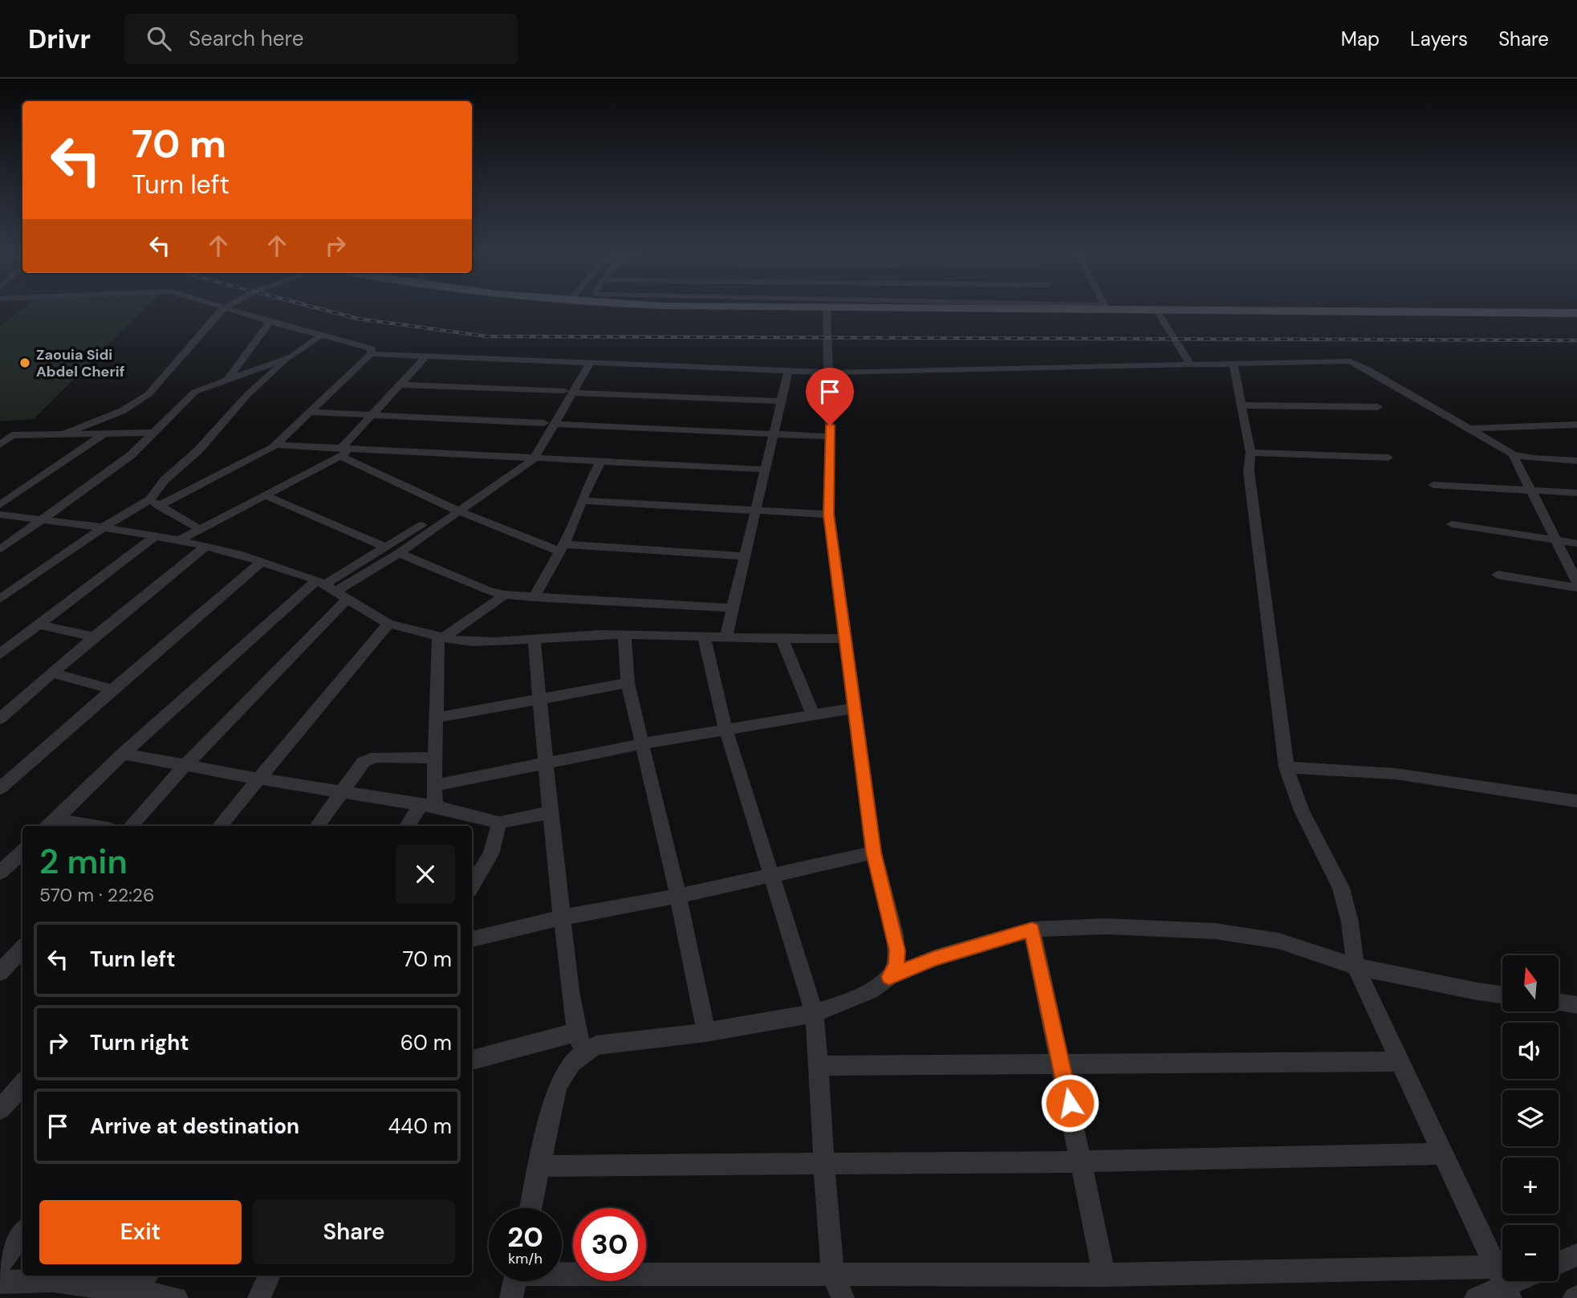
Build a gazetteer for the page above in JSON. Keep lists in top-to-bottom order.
{
  "places": ["Zaouia Sidi Abdel Cherif"],
  "north": "top",
  "page": {
    "header": "Drivr",
    "search": "Search here",
    "nav": ["Map", "Layers", "Share"],
    "turn": ["70 m", "Turn left"],
    "heading": ["2 min", "570 m · 22:26"],
    "list": [
      {
        "name": "Turn left",
        "value": "70 m"
      },
      {
        "name": "Turn right",
        "value": "60 m"
      },
      {
        "name": "Arrive at destination",
        "value": "440 m"
      }
    ],
    "map_buttons": ["+", "−"],
    "buttons": ["Exit", "Share"],
    "speed": "20 km/h",
    "limit": "30"
  }
}
